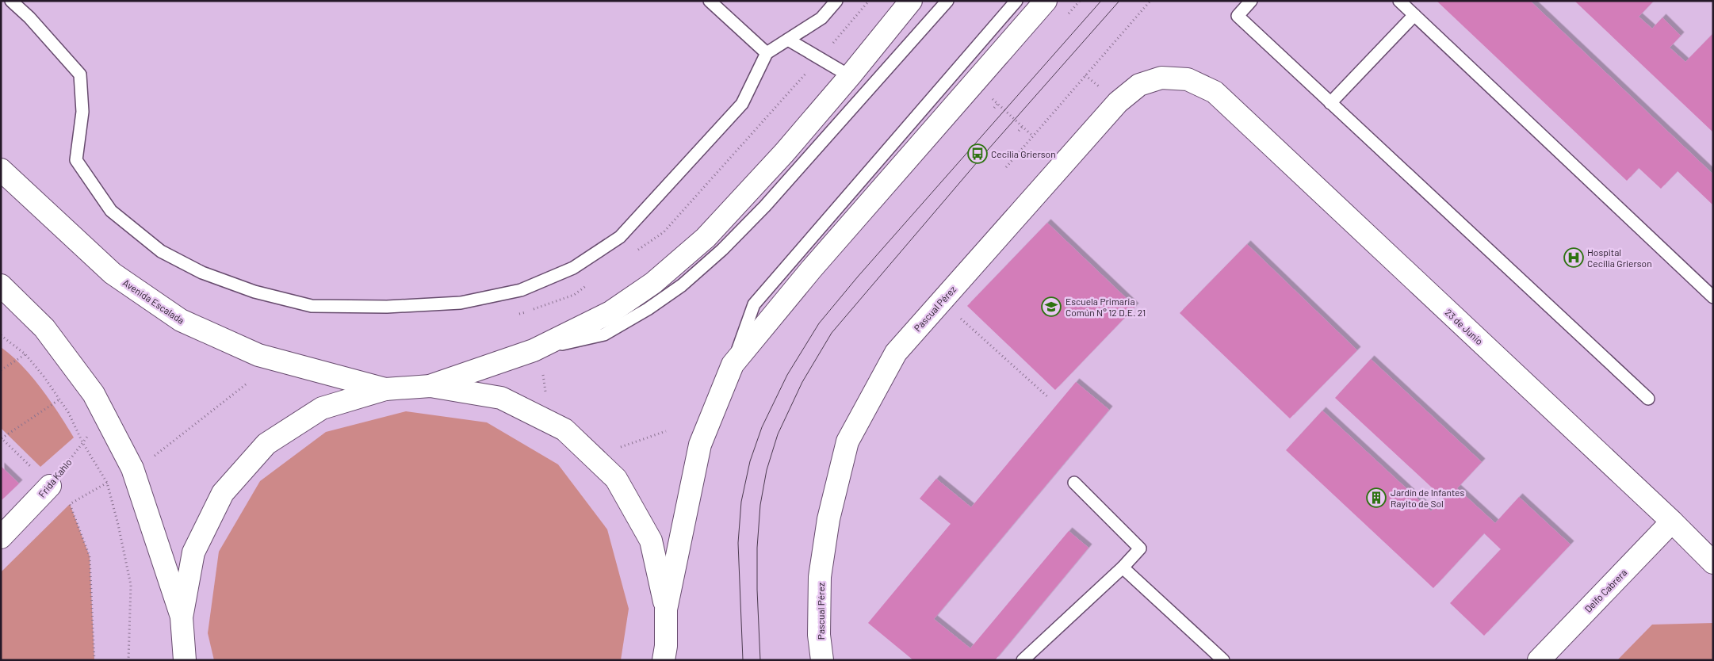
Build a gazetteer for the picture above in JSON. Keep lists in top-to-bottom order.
{
  "streets": {
    "main road": [
      "Avenida Escalada",
      "Pascual Pérez",
      "23 de Junio",
      "Frida Kahlo",
      "Delfo Cabrera"
    ]
  },
  "crossings": [
    ["Pascual Pérez", "23 de Junio"],
    ["23 de Junio", "Delfo Cabrera"]
  ],
  "places": {
    "bus stop": ["Cecilia Grierson"],
    "hospital": ["Hospital Cecilia Grierson"],
    "school or university": ["Escuela Primaria Común N° 12 D.E. 21"],
    "building": ["Jardín de Infantes Rayito de Sol"]
  }
}
